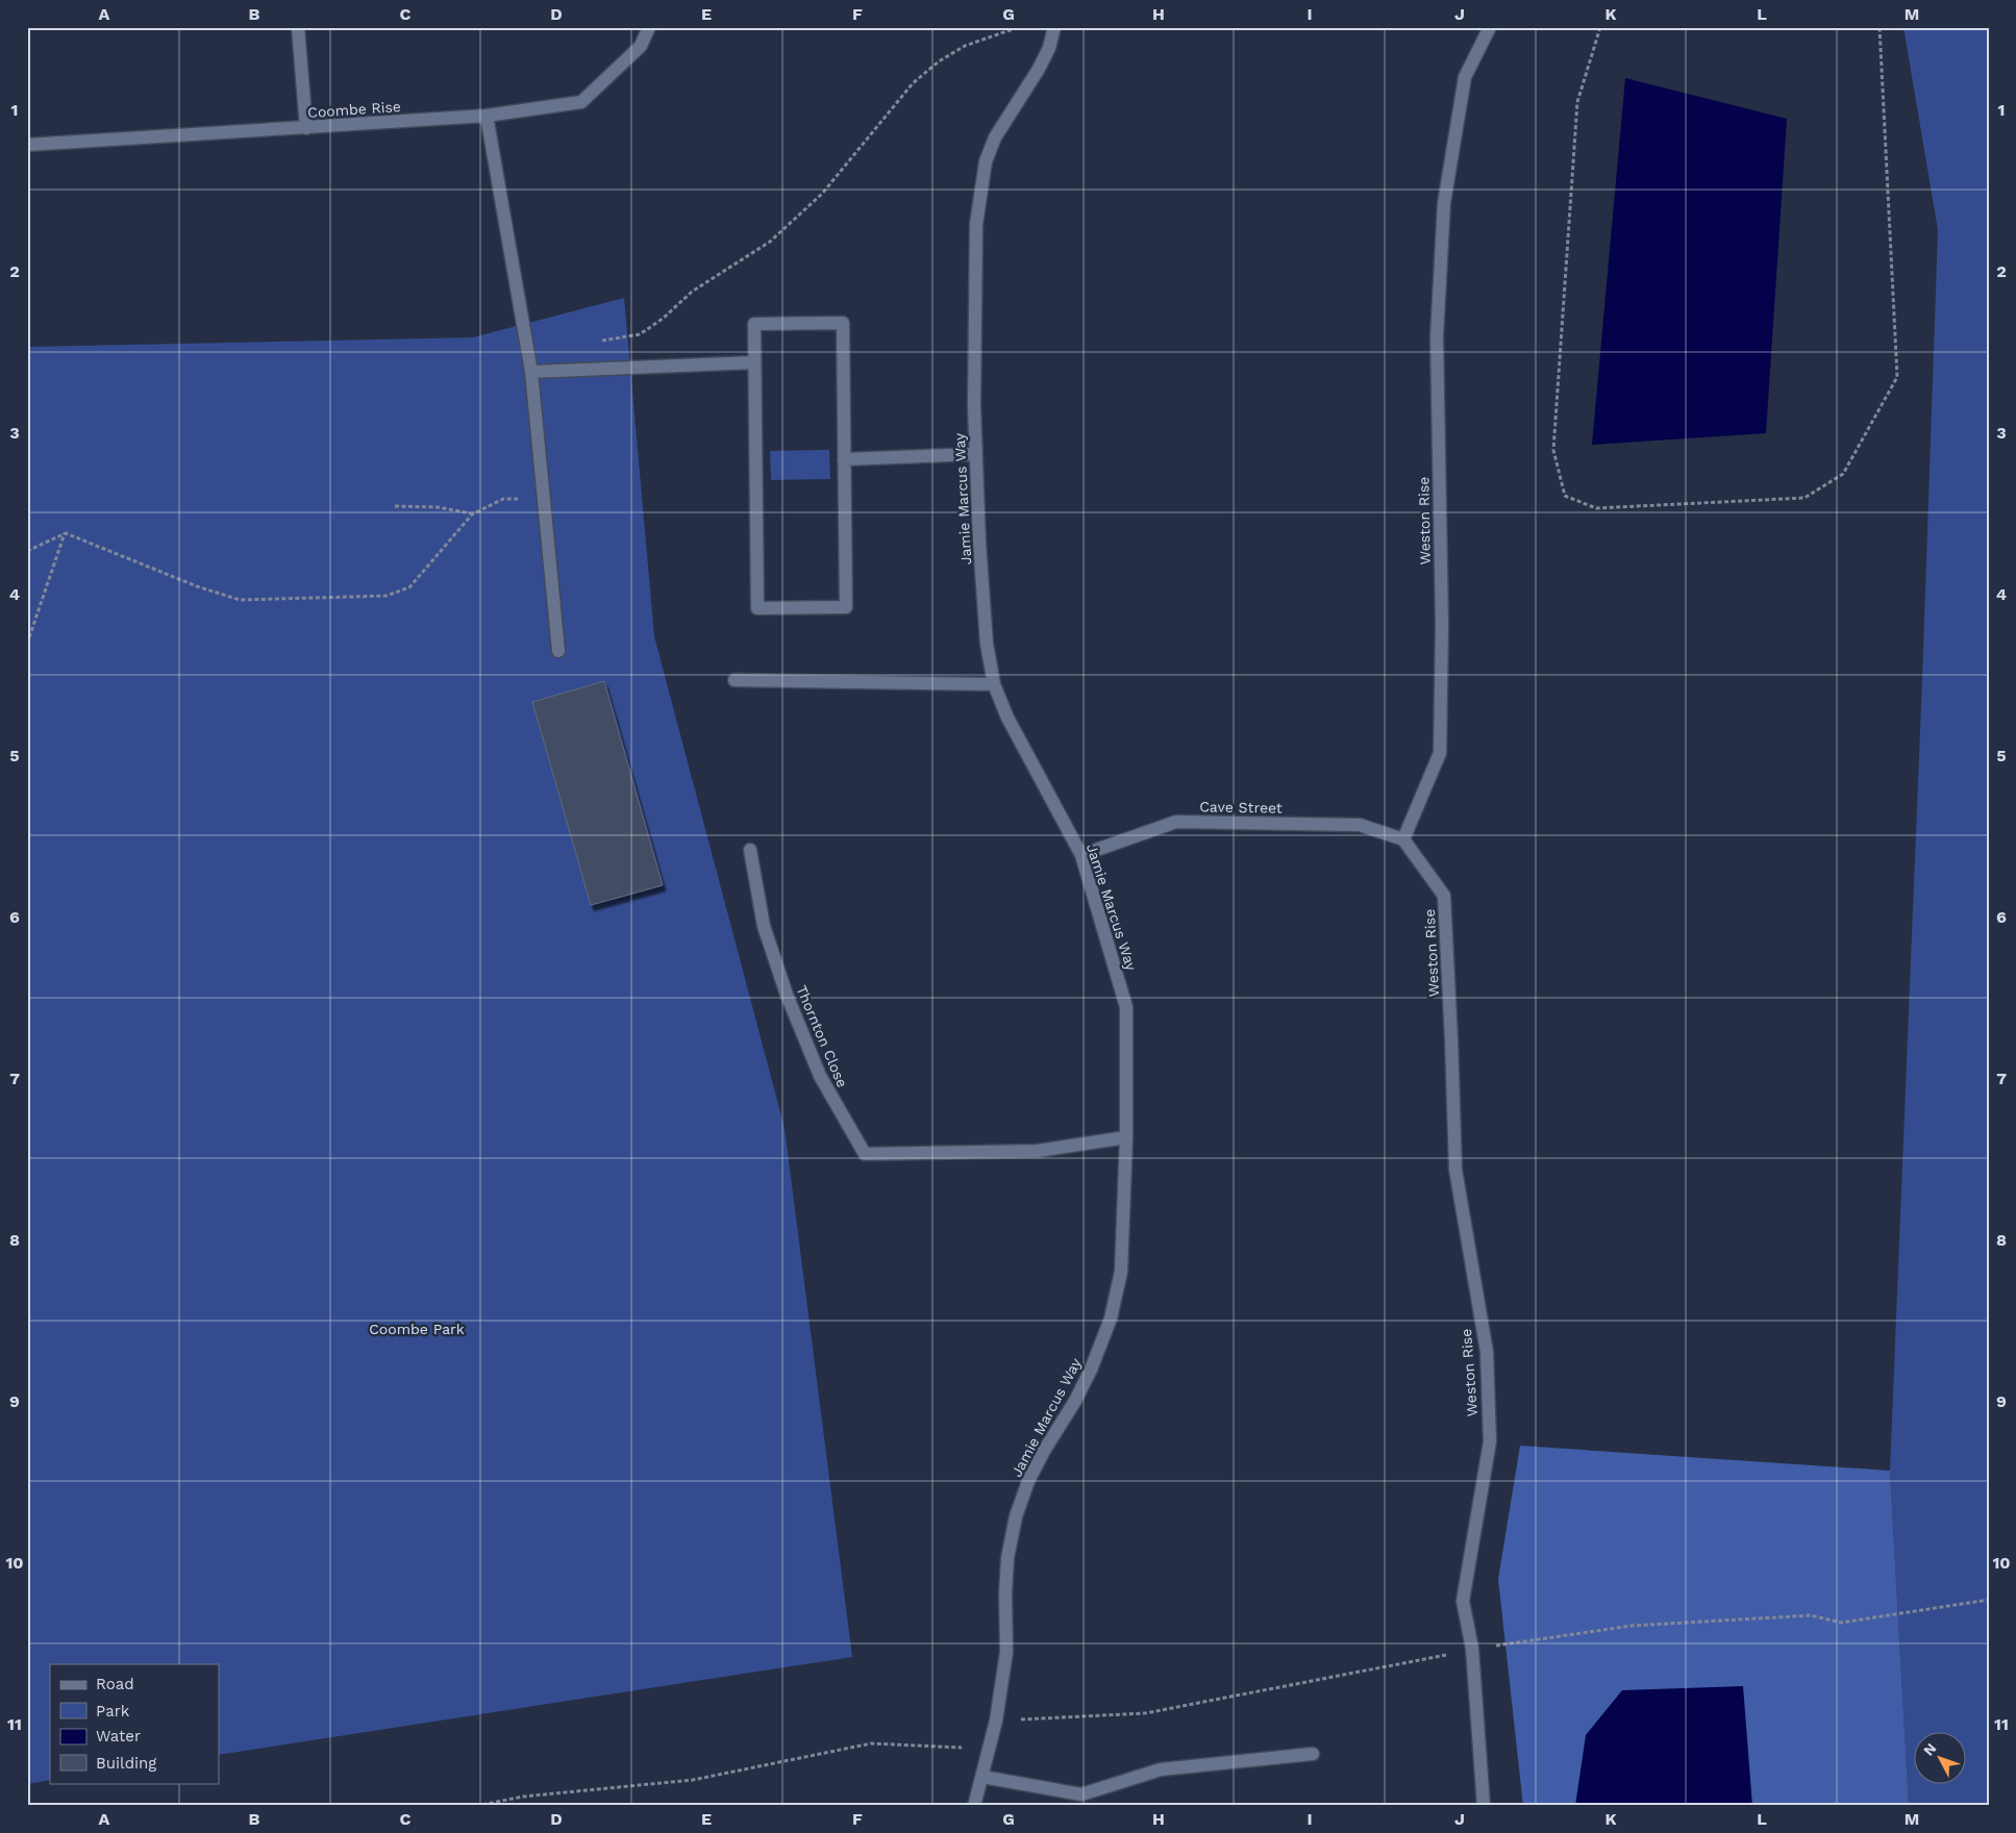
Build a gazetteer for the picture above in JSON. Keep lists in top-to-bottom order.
{
  "streets": {
    "street": [
      "Coombe Rise",
      "Jamie Marcus Way",
      "Weston Rise",
      "Cave Street",
      "Thornton Close"
    ]
  },
  "crossings": [
    ["Jamie Marcus Way", "Cave Street"],
    ["Jamie Marcus Way", "Thornton Close"],
    ["Weston Rise", "Cave Street"]
  ],
  "parks": ["Coombe Park"],
  "legend": [
    "Road",
    "Park",
    "Water",
    "Building"
  ],
  "north": "top left",
  "grid": {
    "columns": [
      "A",
      "B",
      "C",
      "D",
      "E",
      "F",
      "G",
      "H",
      "I",
      "J",
      "K",
      "L",
      "M"
    ],
    "rows": [
      "1",
      "2",
      "3",
      "4",
      "5",
      "6",
      "7",
      "8",
      "9",
      "10",
      "11"
    ]
  }
}
